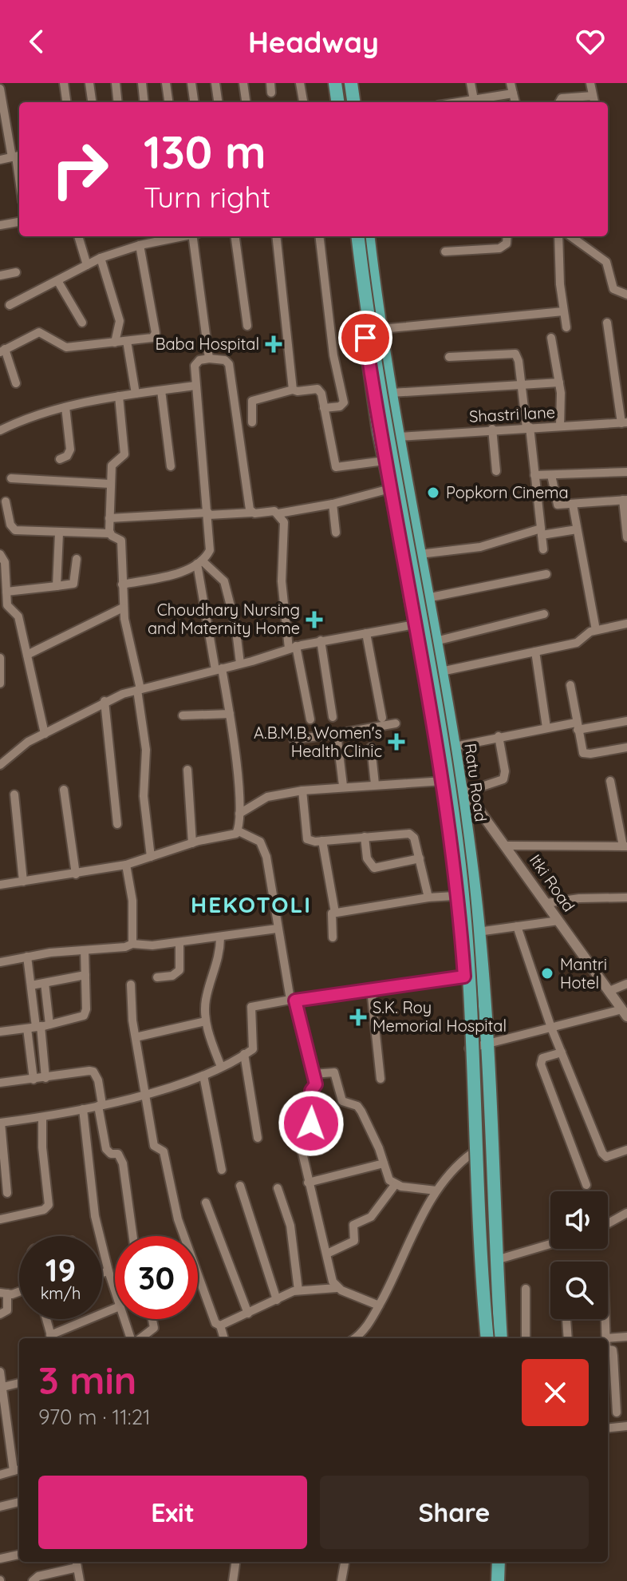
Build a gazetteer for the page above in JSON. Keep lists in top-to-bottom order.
{
  "streets": {
    "main road": ["Ratu Road"],
    "street": ["Shastri lane", "Itki Road"]
  },
  "crossings": [
    ["Shastri lane", "Ratu Road"],
    ["Ratu Road", "Itki Road"]
  ],
  "districts": ["HEKOTOLI"],
  "places": {
    "health": [
      "Baba Hospital",
      "Choudhary Nursing and Maternity Home",
      "A.B.M.B. Women's Health Clinic",
      "S.K. Roy Memorial Hospital"
    ],
    "other": ["Popkorn Cinema", "Mantri Hotel"]
  },
  "page": {
    "header": "Headway",
    "turn": ["130 m", "Turn right"],
    "speed": "19 km/h",
    "limit": "30",
    "heading": ["3 min", "970 m · 11:21"],
    "buttons": ["Exit", "Share"]
  }
}
